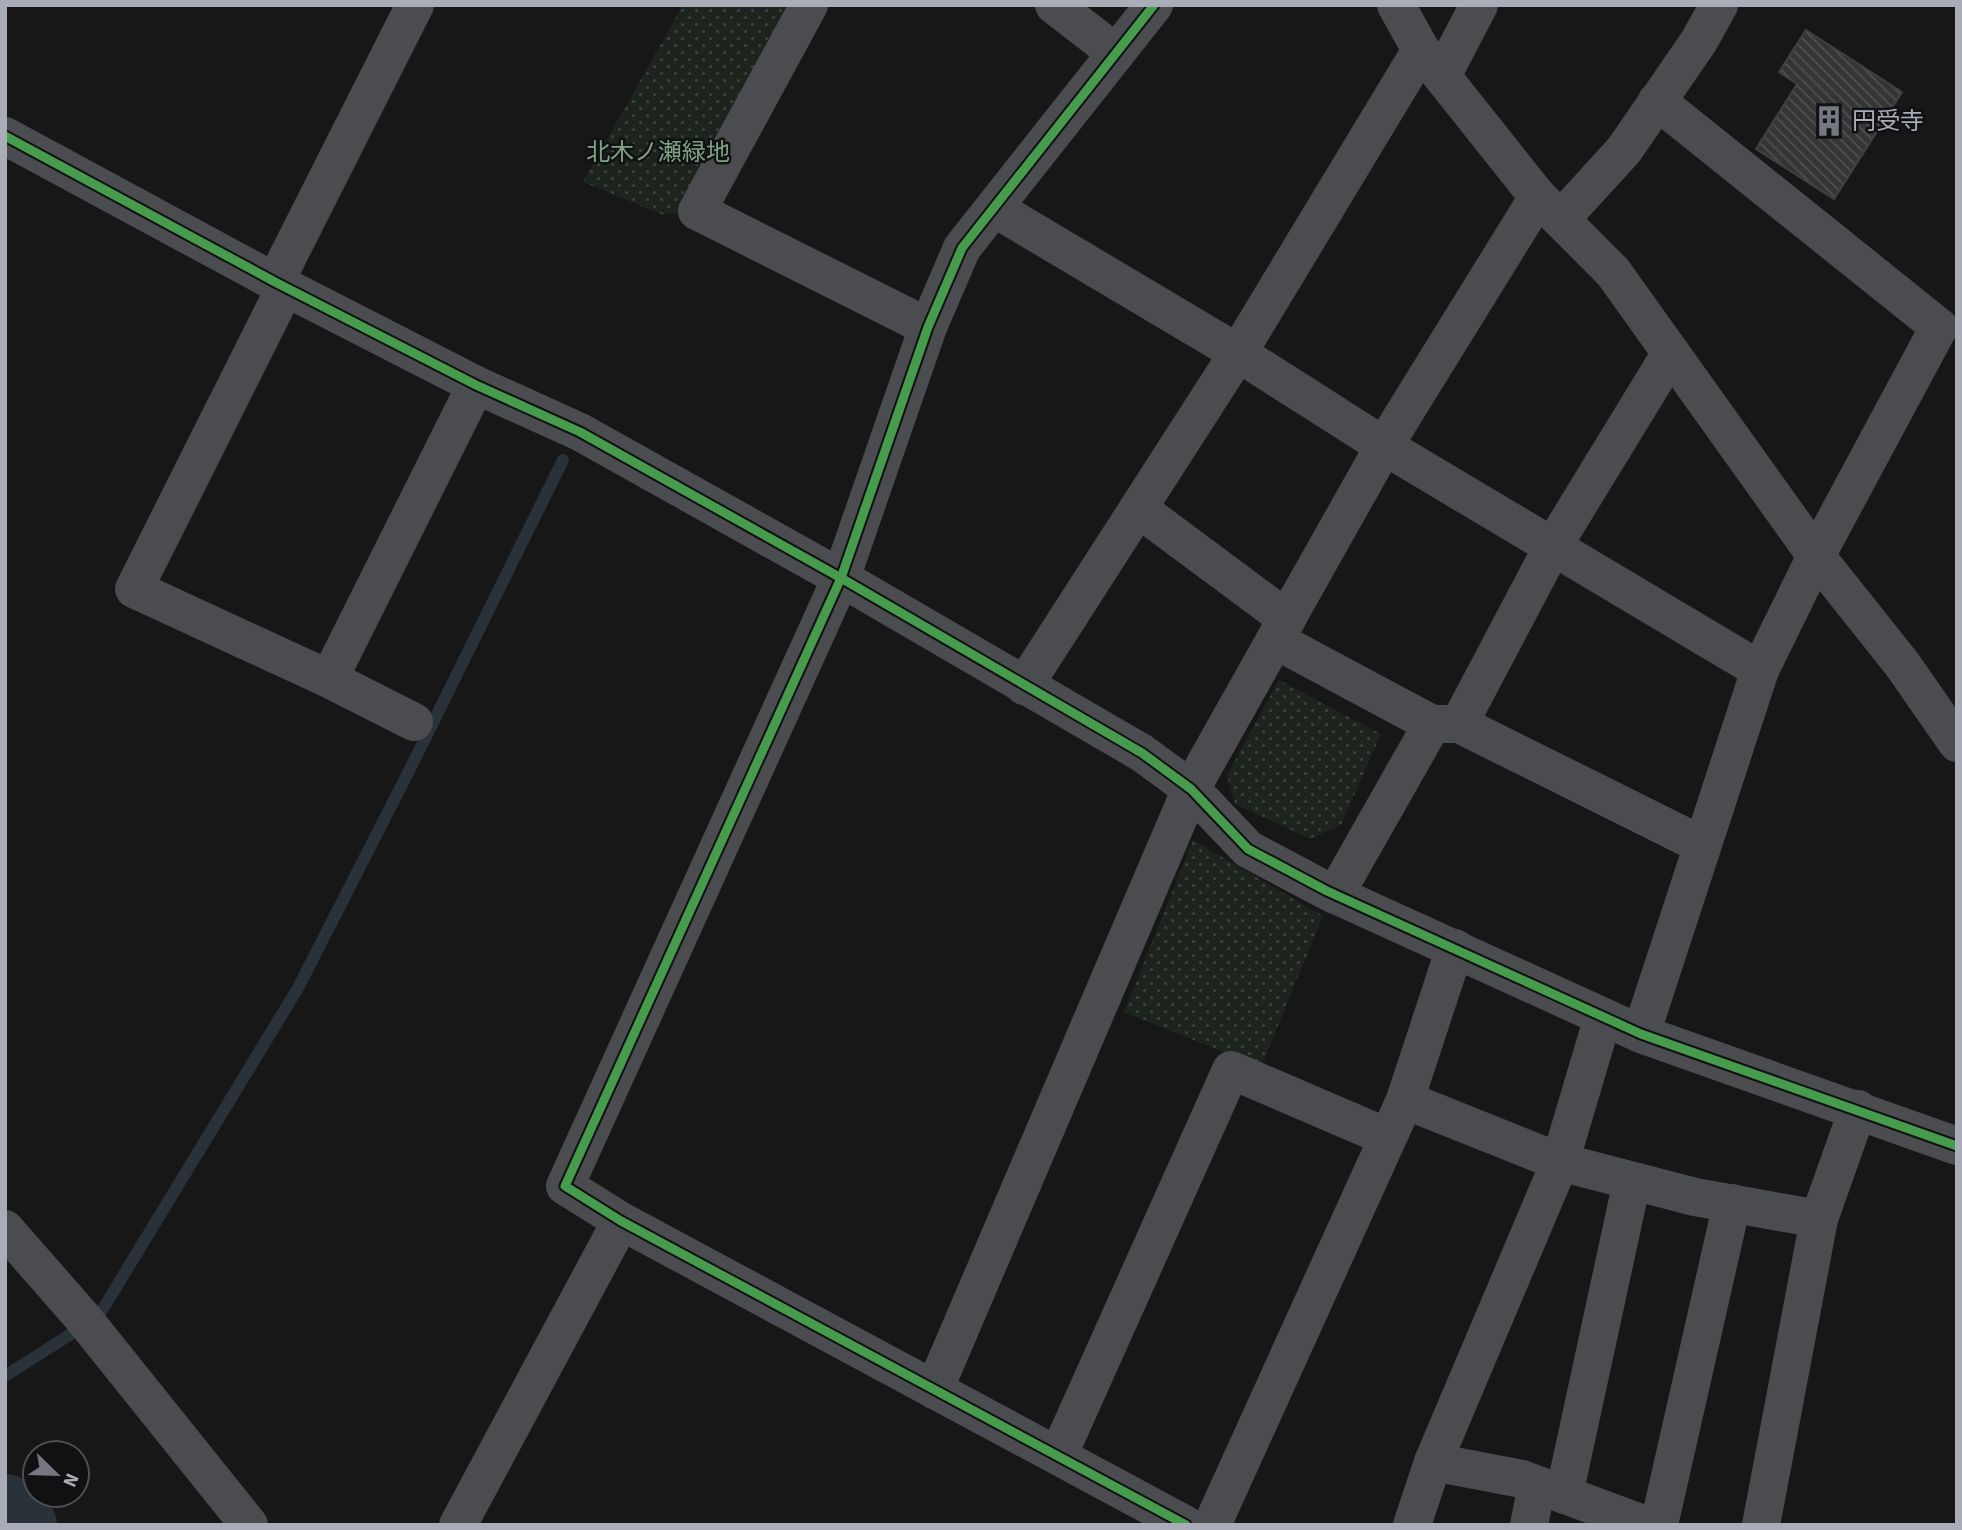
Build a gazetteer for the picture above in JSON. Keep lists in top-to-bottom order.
{
  "parks": ["北木ノ瀬緑地"],
  "places": {
    "building": ["円受寺"]
  },
  "north": "bottom right"
}
